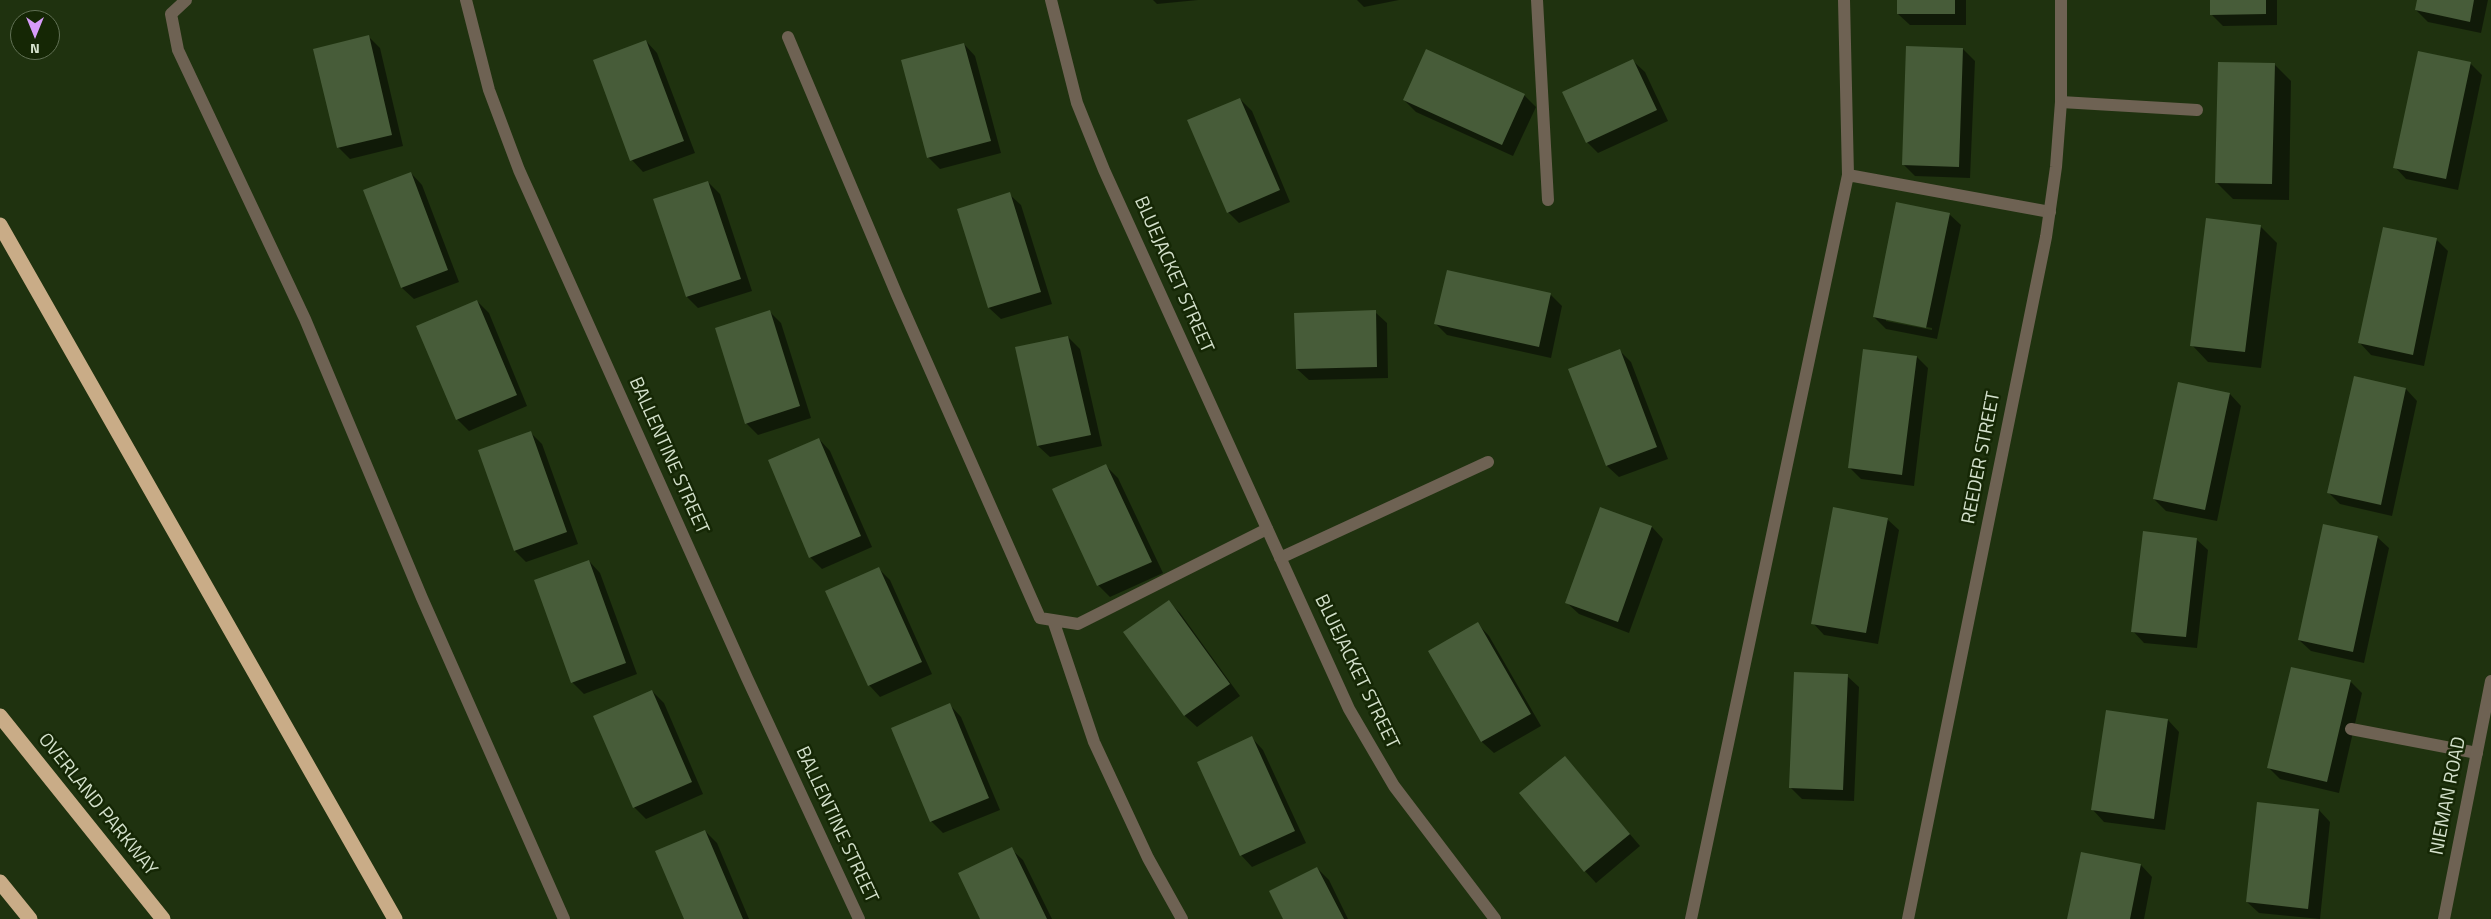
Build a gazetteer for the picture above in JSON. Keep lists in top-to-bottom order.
{
  "streets": {
    "highway": ["OVERLAND PARKWAY"],
    "street": [
      "BLUEJACKET STREET",
      "BALLENTINE STREET",
      "REEDER STREET",
      "NIEMAN ROAD"
    ]
  },
  "north": "bottom"
}
